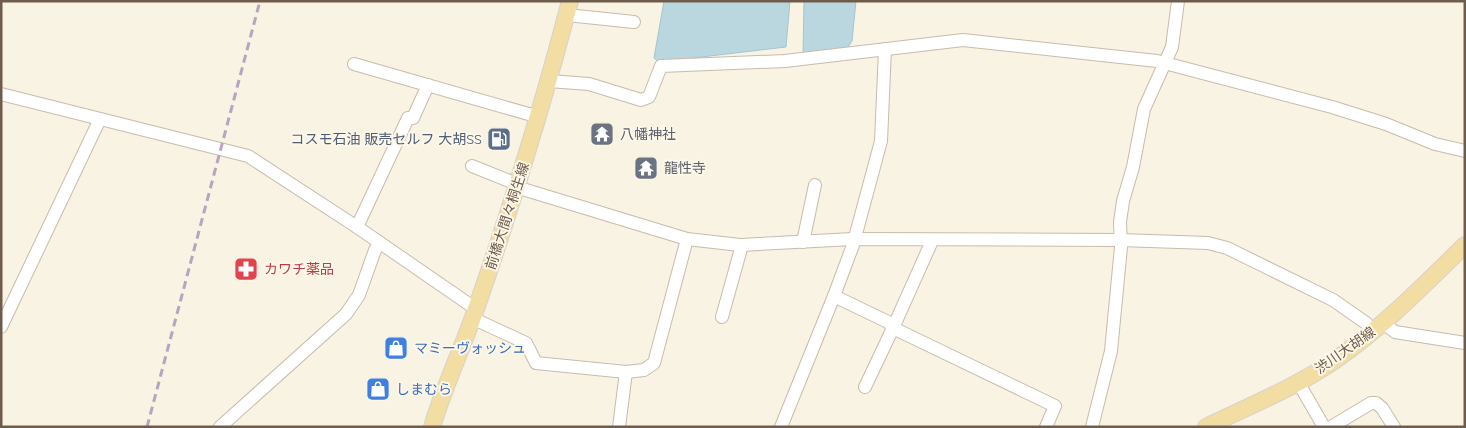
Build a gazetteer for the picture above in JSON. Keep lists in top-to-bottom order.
{
  "streets": {
    "main road": ["前橋大間々桐生線", "渋川大胡線"]
  },
  "places": {
    "temple": ["八幡神社", "龍性寺"],
    "fuel station": ["コスモ石油 販売セルフ 大胡SS"],
    "pharmacy": ["カワチ薬品"],
    "shop": ["マミーヴォッシュ", "しまむら"]
  }
}
